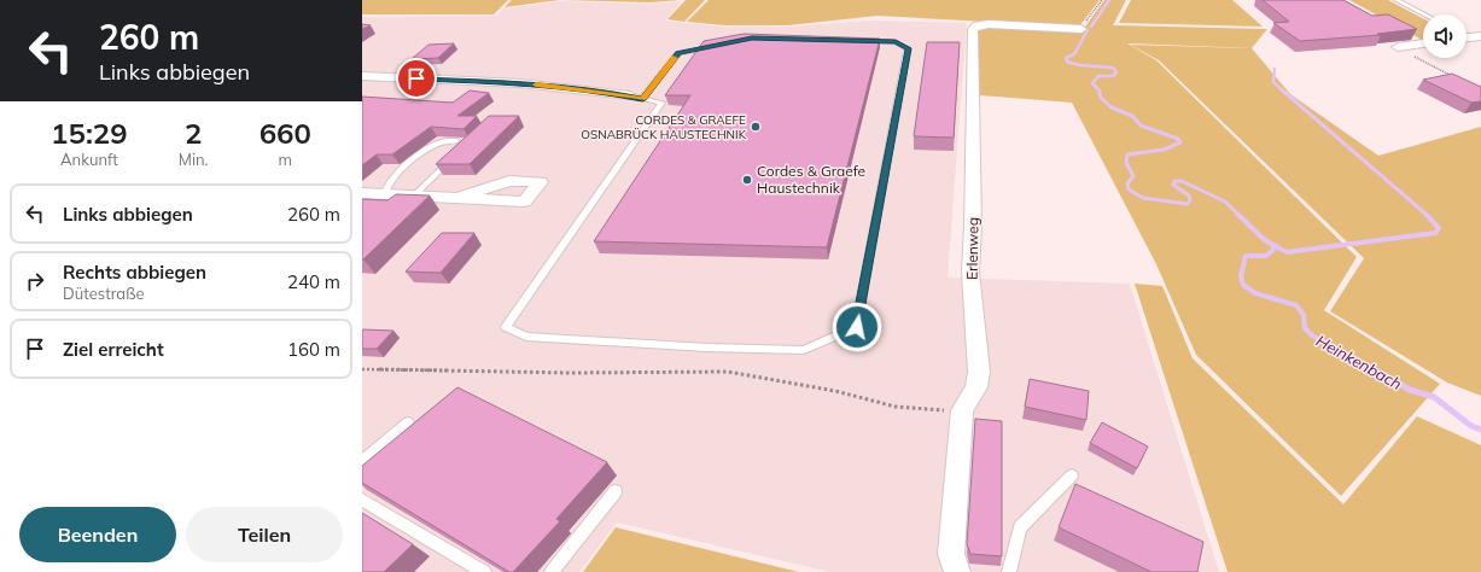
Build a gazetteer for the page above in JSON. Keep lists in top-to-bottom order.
{
  "streets": {
    "street": ["Erlenweg"]
  },
  "water": ["Heinkenbach"],
  "places": ["CORDES & GRAEFE OSNABRÜCK HAUSTECHNIK", "Cordes & Graefe Haustechnik"],
  "page": {
    "turn": ["260 m", "Links abbiegen"],
    "eta": [
      "15:29",
      "Ankunft",
      "2",
      "Min.",
      "660",
      "m"
    ],
    "list": [
      {
        "name": "Links abbiegen",
        "value": "260 m"
      },
      {
        "name": "Rechts abbiegen",
        "note": "Dütestraße",
        "value": "240 m"
      },
      {
        "name": "Ziel erreicht",
        "value": "160 m"
      }
    ],
    "buttons": ["Beenden", "Teilen"]
  }
}
